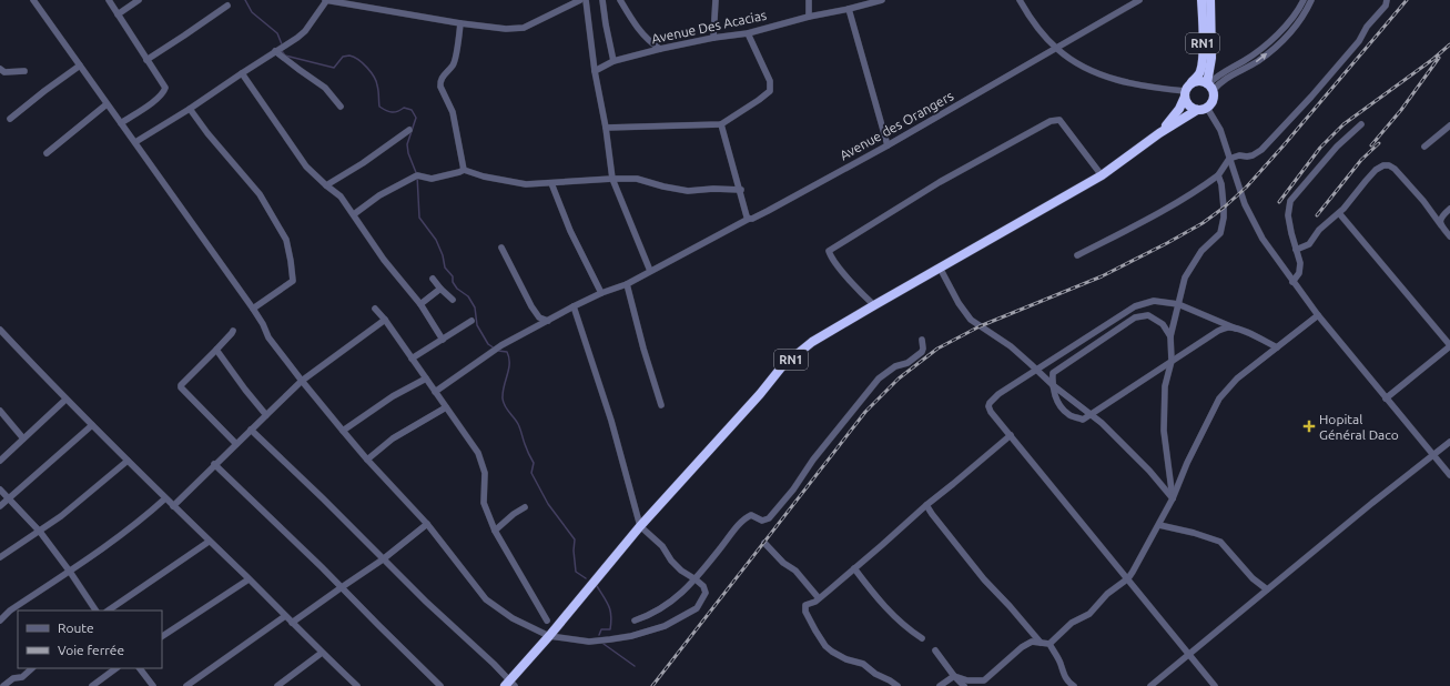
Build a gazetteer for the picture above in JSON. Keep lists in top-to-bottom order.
{
  "streets": {
    "highway": ["RN1"],
    "street": ["Avenue Des Acacias", "Avenue des Orangers"]
  },
  "places": {
    "health": ["Hopital Général Daco"]
  },
  "legend": ["Route", "Voie ferrée"]
}
